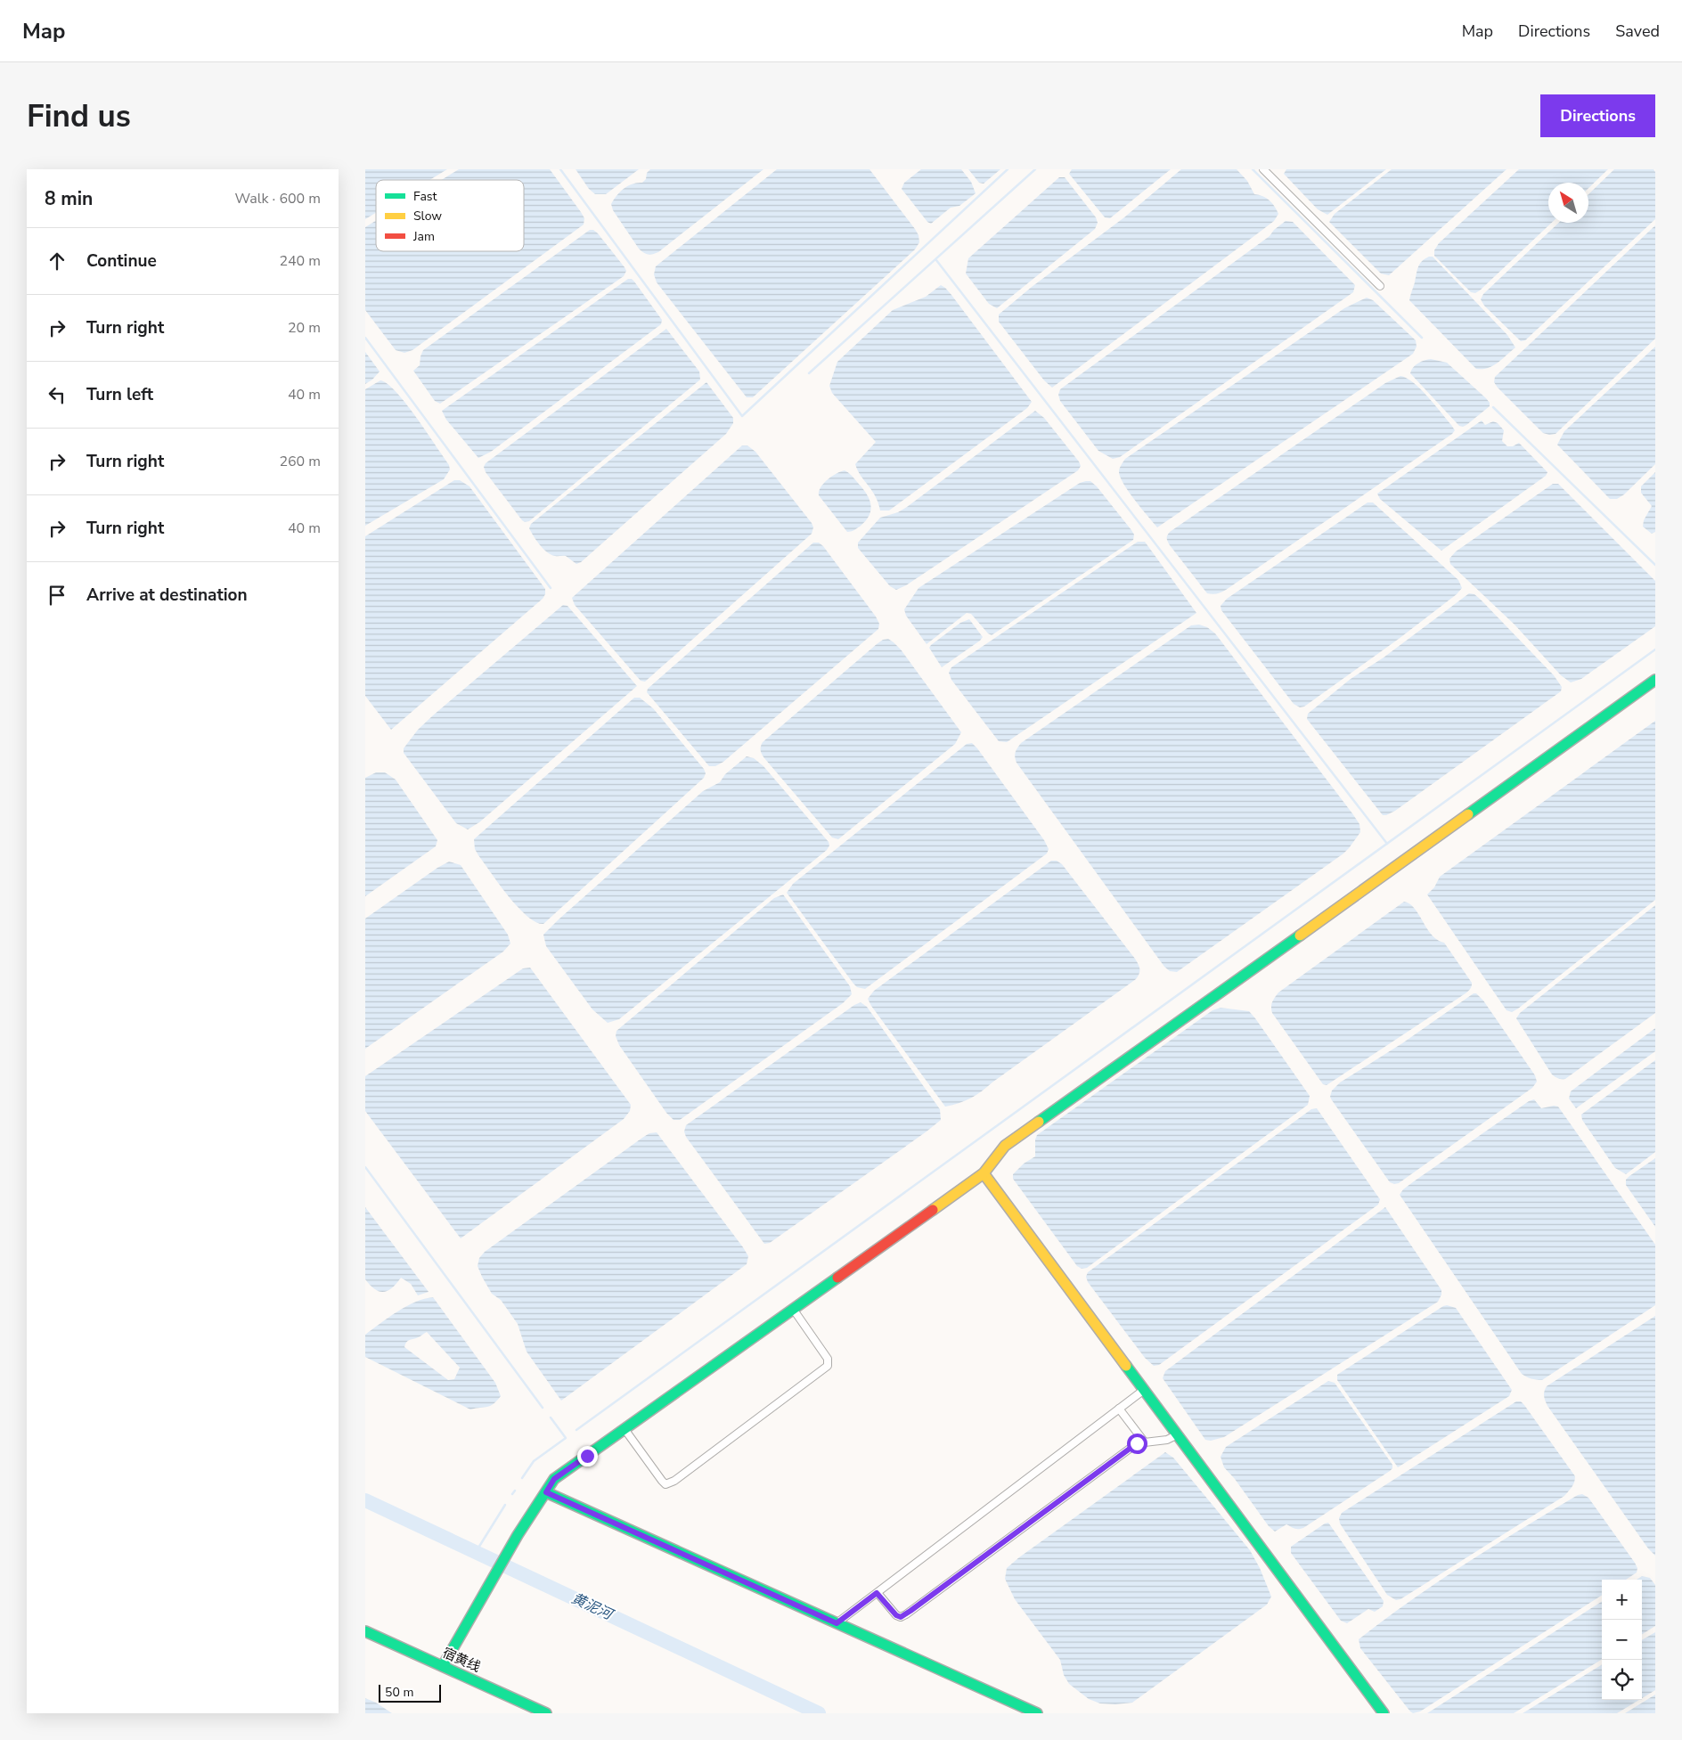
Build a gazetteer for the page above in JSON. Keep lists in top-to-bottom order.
{
  "streets": {
    "street": ["宿黄线"]
  },
  "water": ["黄泥河"],
  "legend": ["Fast", "Slow", "Jam"],
  "scale_bar": "50 m",
  "north": "top left",
  "page": {
    "header": "Map",
    "nav": ["Map", "Directions", "Saved"],
    "buttons": "Directions",
    "title": "Find us",
    "heading": ["8 min", "Walk · 600 m"],
    "list": [
      ["Continue", "240 m"],
      ["Turn right", "20 m"],
      ["Turn left", "40 m"],
      ["Turn right", "260 m"],
      ["Turn right", "40 m"],
      "Arrive at destination"
    ],
    "map_buttons": ["+", "−"],
    "scale": "50 m"
  }
}
